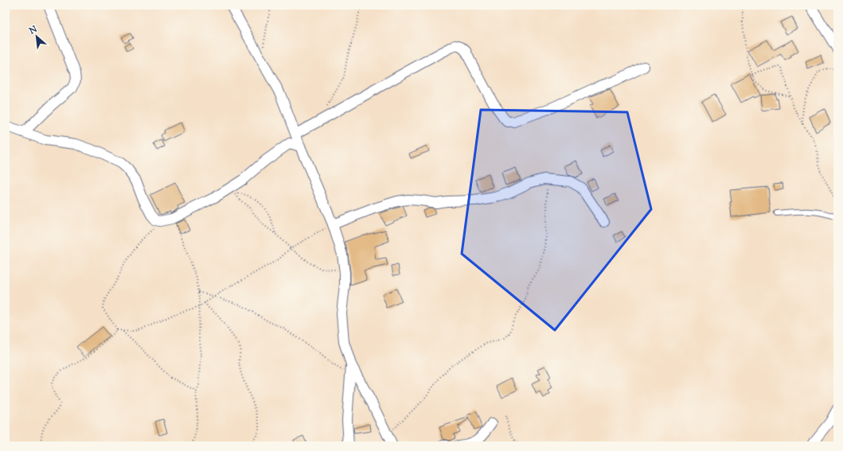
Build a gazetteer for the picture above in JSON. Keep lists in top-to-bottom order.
{
  "north": "top left"
}
